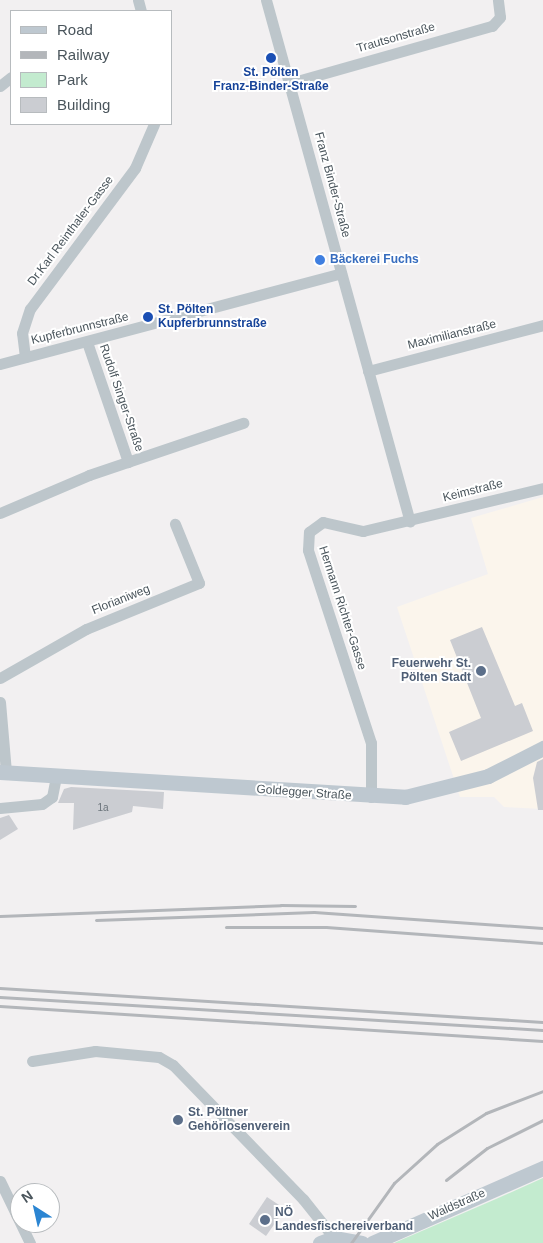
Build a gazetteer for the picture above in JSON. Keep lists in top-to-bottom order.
{
  "streets": {
    "main road": ["Goldegger Straße", "Waldstraße"],
    "street": [
      "Trautsonstraße",
      "Franz Binder-Straße",
      "Dr.Karl Reinthaler-Gasse",
      "Kupferbrunnstraße",
      "Maximilianstraße",
      "Rudolf Singer-Straße",
      "Keimstraße",
      "Florianiweg",
      "Hermann Richter-Gasse"
    ]
  },
  "crossings": [
    ["Trautsonstraße", "Franz Binder-Straße"],
    ["Franz Binder-Straße", "Kupferbrunnstraße"],
    ["Franz Binder-Straße", "Maximilianstraße"],
    ["Franz Binder-Straße", "Keimstraße"],
    ["Franz Binder-Straße", "Hermann Richter-Gasse"],
    ["Dr.Karl Reinthaler-Gasse", "Kupferbrunnstraße"],
    ["Kupferbrunnstraße", "Rudolf Singer-Straße"],
    ["Keimstraße", "Hermann Richter-Gasse"],
    ["Hermann Richter-Gasse", "Goldegger Straße"]
  ],
  "places": [
    "St. Pölten Franz-Binder-Straße",
    "Bäckerei Fuchs",
    "St. Pölten Kupferbrunnstraße",
    "Feuerwehr St. Pölten Stadt",
    "St. Pöltner Gehörlosenverein",
    "NÖ Landesfischereiverband"
  ],
  "house_numbers": ["1a"],
  "legend": [
    "Road",
    "Railway",
    "Park",
    "Building"
  ],
  "north": "top left"
}
